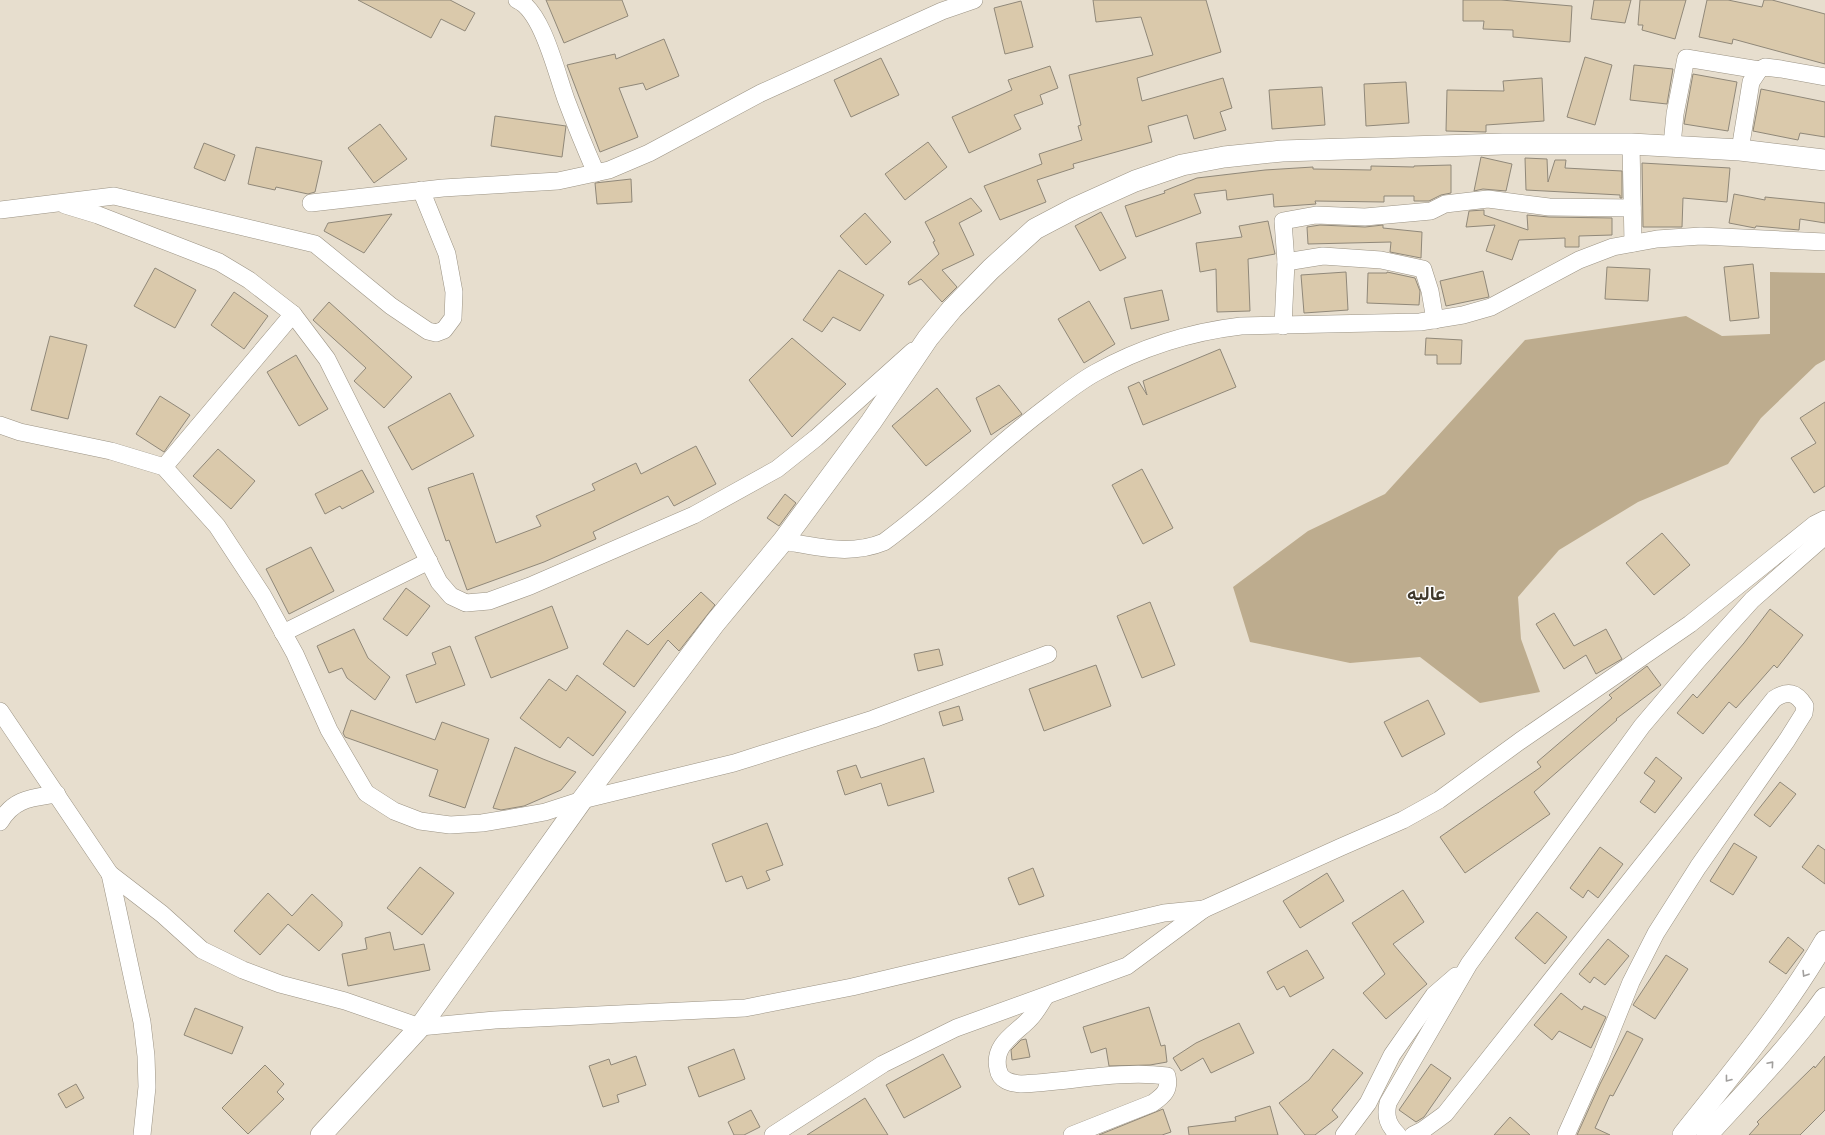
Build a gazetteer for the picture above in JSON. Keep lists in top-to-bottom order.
{
  "districts": ["عاليه"]
}
